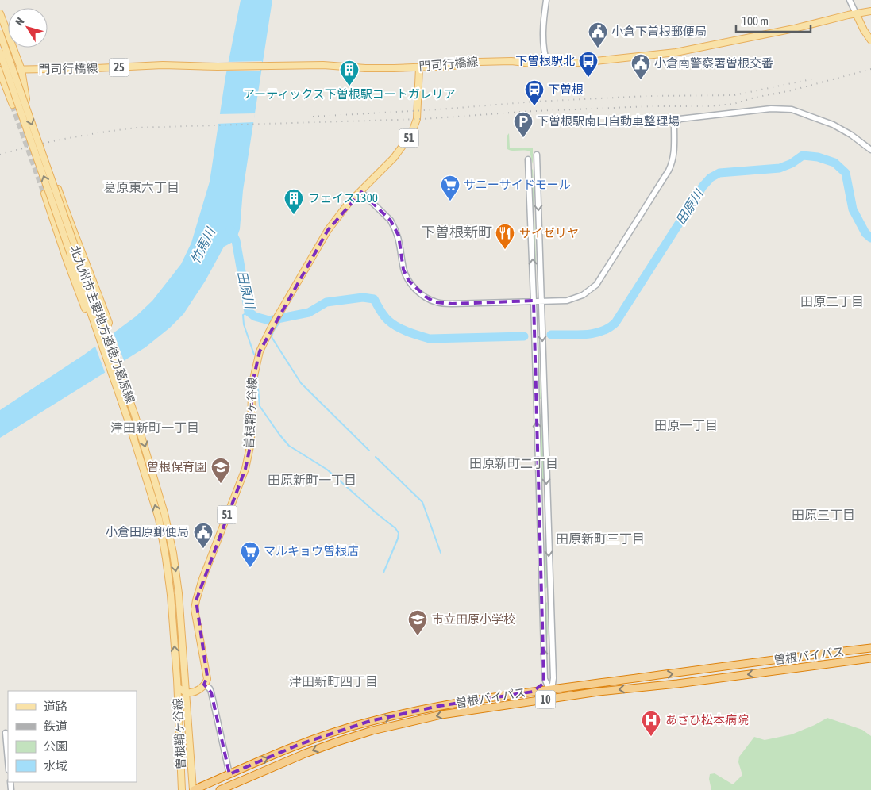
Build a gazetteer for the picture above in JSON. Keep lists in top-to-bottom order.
{
  "streets": {
    "highway": ["曽根バイパス", "10"],
    "main road": [
      "門司行橋線",
      "25",
      "51",
      "北九州市主要地方道徳力葛原線",
      "曽根鞘ヶ谷線"
    ]
  },
  "crossings": [
    ["門司行橋線", "曽根鞘ヶ谷線"],
    ["北九州市主要地方道徳力葛原線", "曽根鞘ヶ谷線"],
    ["曽根鞘ヶ谷線", "曽根バイパス"]
  ],
  "districts": [
    "葛原東六丁目",
    "下曽根新町",
    "田原二丁目",
    "田原一丁目",
    "津田新町一丁目",
    "田原新町二丁目",
    "田原新町一丁目",
    "田原三丁目",
    "田原新町三丁目",
    "津田新町四丁目"
  ],
  "water": ["田原川", "竹馬川"],
  "places": {
    "public building": ["小倉下曽根郵便局", "小倉南警察署曽根交番", "小倉田原郵便局"],
    "bus stop": ["下曽根駅北"],
    "building": ["アーティックス下曽根駅コートガレリア", "フェイス1300"],
    "station": ["下曽根"],
    "parking": ["下曽根駅南口自動車整理場"],
    "supermarket": ["サニーサイドモール", "マルキョウ曽根店"],
    "restaurant": ["サイゼリヤ"],
    "school or university": ["曽根保育園", "市立田原小学校"],
    "hospital": ["あさひ松本病院"]
  },
  "legend": [
    "道路",
    "鉄道",
    "公園",
    "水域"
  ],
  "scale_bar": "100 m",
  "north": "top left"
}
